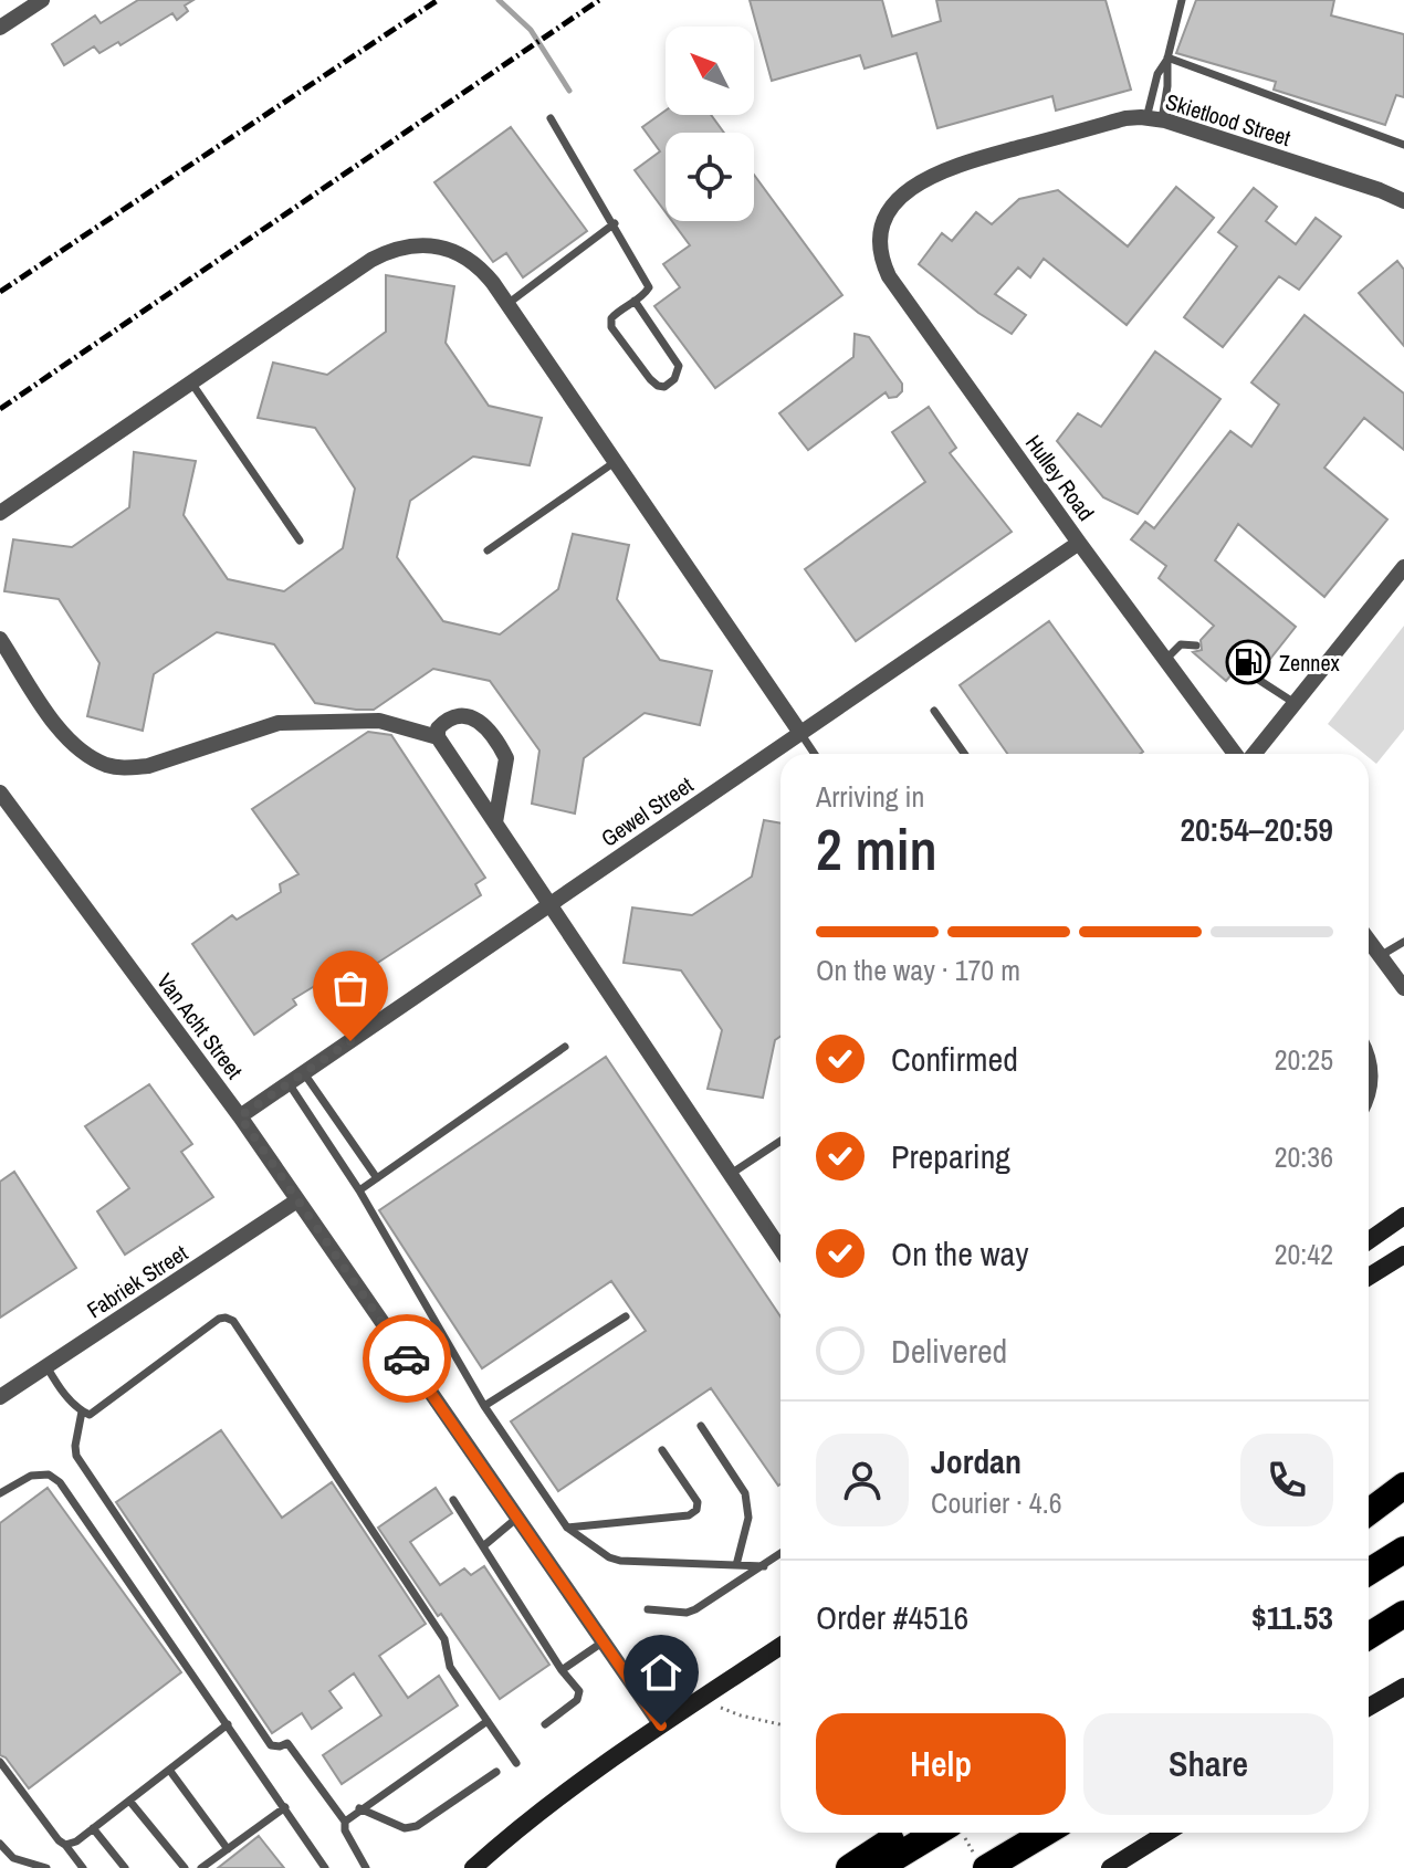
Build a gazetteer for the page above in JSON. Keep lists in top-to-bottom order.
{
  "streets": {
    "street": [
      "Skietlood Street",
      "Hulley Road",
      "Gewel Street",
      "Van Acht Street",
      "Fabriek Street"
    ]
  },
  "crossings": [
    ["Skietlood Street", "Hulley Road"],
    ["Hulley Road", "Gewel Street"],
    ["Gewel Street", "Van Acht Street"],
    ["Van Acht Street", "Fabriek Street"]
  ],
  "places": {
    "fuel station": ["Zennex"]
  },
  "north": "top left",
  "page": {
    "heading": ["2 min", "Arriving in", "20:54–20:59"],
    "panel": [
      "Jordan",
      "Courier · 4.6",
      "Order #4516",
      "$11.53"
    ],
    "bar": "On the way · 170 m",
    "list": [
      ["Confirmed", "20:25"],
      ["Preparing", "20:36"],
      ["On the way", "20:42"],
      "Delivered"
    ],
    "buttons": ["Help", "Share"]
  }
}
